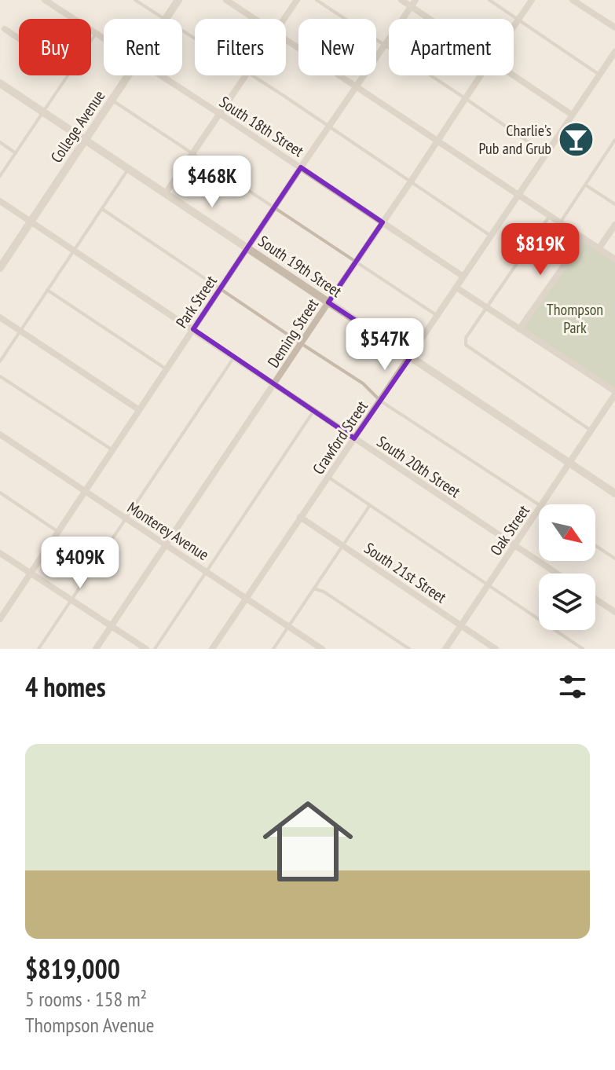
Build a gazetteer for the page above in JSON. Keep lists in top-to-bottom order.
{
  "streets": {
    "street": [
      "College Avenue",
      "South 18th Street",
      "South 19th Street",
      "Park Street",
      "Deming Street",
      "Crawford Street",
      "South 20th Street",
      "Oak Street",
      "Monterey Avenue",
      "South 21st Street"
    ]
  },
  "crossings": [
    ["College Avenue", "South 19th Street"],
    ["College Avenue", "South 20th Street"],
    ["South 18th Street", "Park Street"],
    ["South 18th Street", "Deming Street"],
    ["South 18th Street", "Crawford Street"],
    ["South 19th Street", "Park Street"],
    ["South 19th Street", "Deming Street"],
    ["South 19th Street", "Crawford Street"],
    ["South 19th Street", "Oak Street"],
    ["Park Street", "South 20th Street"],
    ["Park Street", "Monterey Avenue"],
    ["Deming Street", "South 20th Street"],
    ["Deming Street", "Monterey Avenue"],
    ["Crawford Street", "South 20th Street"],
    ["Crawford Street", "Monterey Avenue"],
    ["Crawford Street", "South 21st Street"],
    ["South 20th Street", "Oak Street"],
    ["Oak Street", "South 21st Street"]
  ],
  "parks": ["Thompson Park"],
  "places": {
    "bar": ["Charlie's Pub and Grub"]
  },
  "north": "bottom right",
  "page": {
    "chip": [
      "Buy",
      "Rent",
      "Filters",
      "New",
      "Apartment"
    ],
    "price": [
      "$468K",
      "$819K",
      "$547K",
      "$409K"
    ],
    "heading": "4 homes",
    "list": [
      {
        "name": "$819,000",
        "note": "5 rooms · 158 m² · Thompson Avenue"
      }
    ]
  }
}
